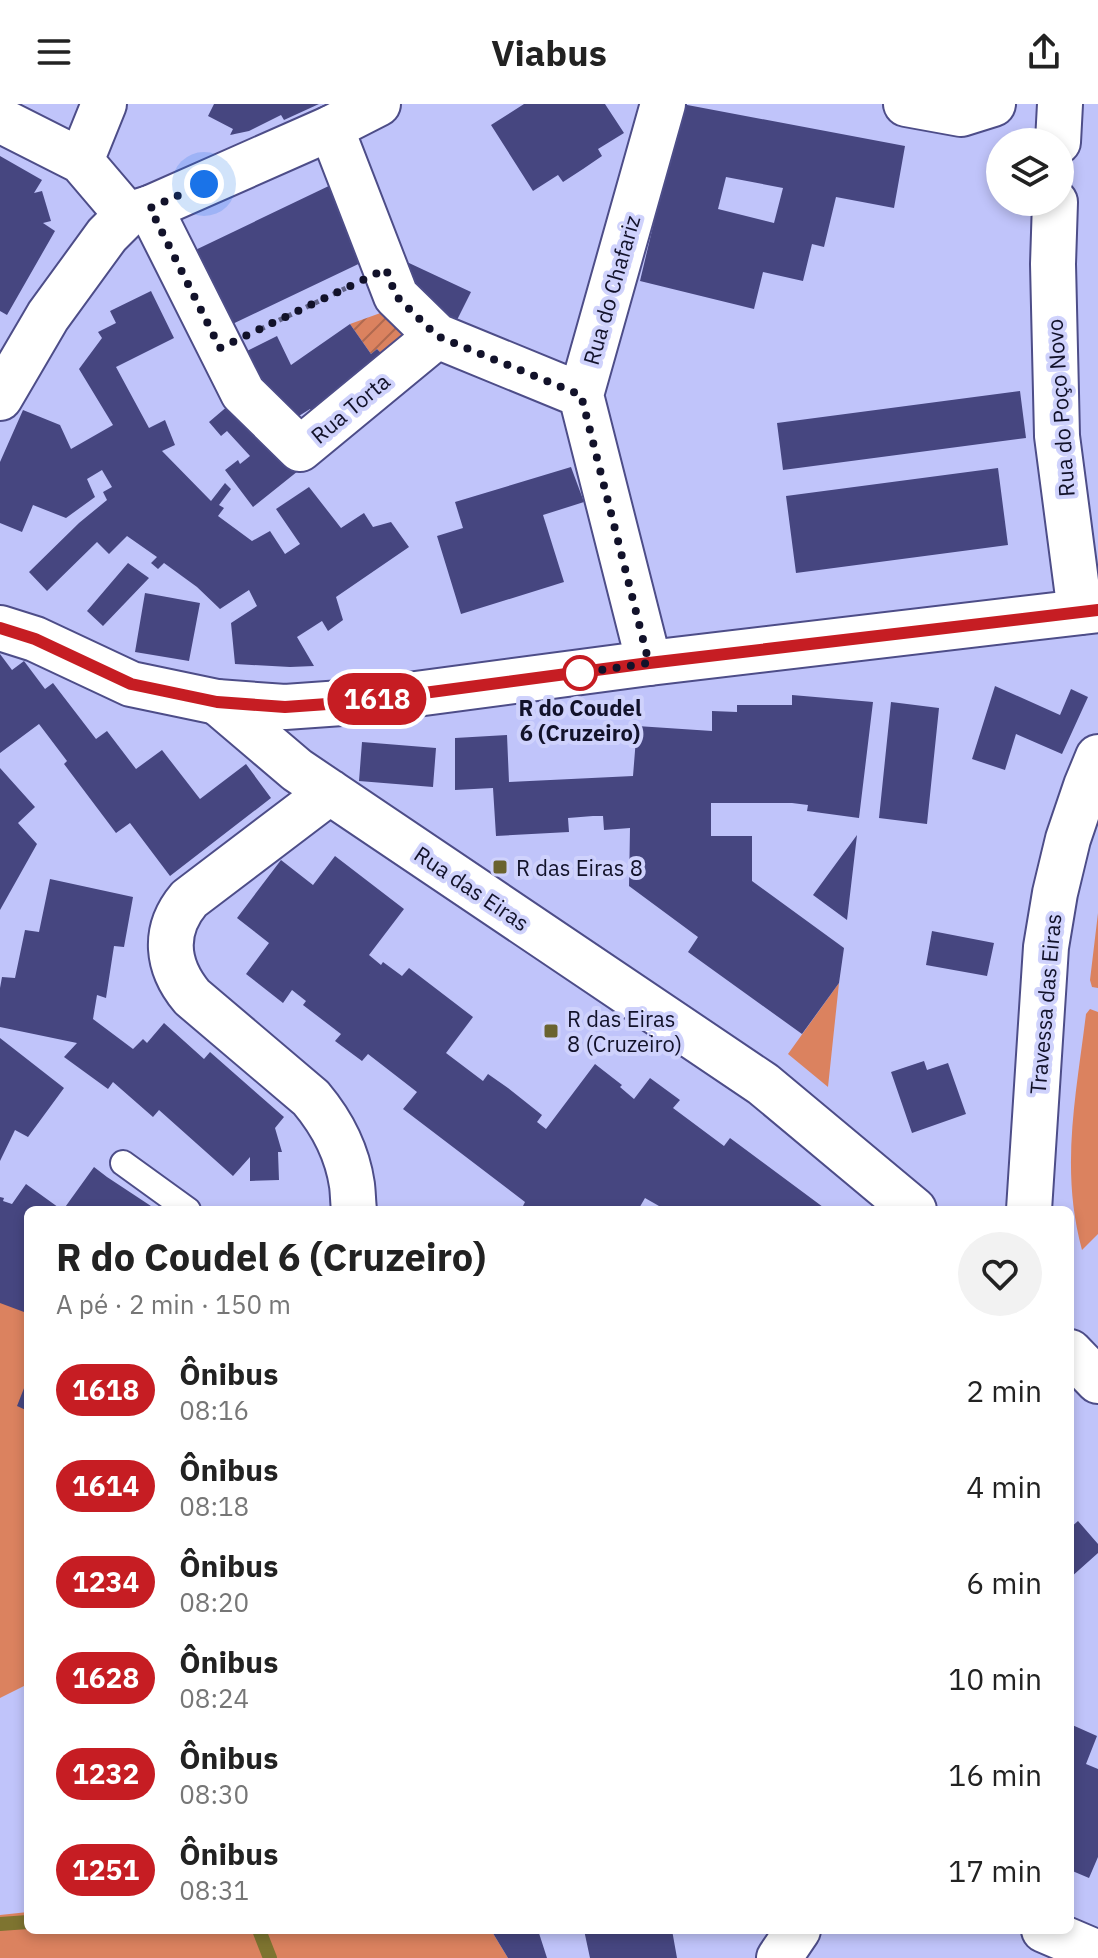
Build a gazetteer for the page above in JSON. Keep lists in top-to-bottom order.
{
  "streets": {
    "street": [
      "Rua do Chafariz",
      "Rua Torta",
      "Rua do Poço Novo",
      "Rua das Eiras",
      "Travessa das Eiras"
    ]
  },
  "places": {
    "other": ["R do Coudel 6 (Cruzeiro)"],
    "transit": ["R das Eiras 8", "R das Eiras 8 (Cruzeiro)"]
  },
  "lines": ["bus line 1618"],
  "page": {
    "header": "Viabus",
    "on_map": "1618",
    "heading": ["R do Coudel 6 (Cruzeiro)", "A pé · 2 min · 150 m"],
    "list": [
      {
        "mark": "1618",
        "name": "Ônibus",
        "note": "08:16",
        "value": "2 min"
      },
      {
        "mark": "1614",
        "name": "Ônibus",
        "note": "08:18",
        "value": "4 min"
      },
      {
        "mark": "1234",
        "name": "Ônibus",
        "note": "08:20",
        "value": "6 min"
      },
      {
        "mark": "1628",
        "name": "Ônibus",
        "note": "08:24",
        "value": "10 min"
      },
      {
        "mark": "1232",
        "name": "Ônibus",
        "note": "08:30",
        "value": "16 min"
      },
      {
        "mark": "1251",
        "name": "Ônibus",
        "note": "08:31",
        "value": "17 min"
      }
    ]
  }
}
